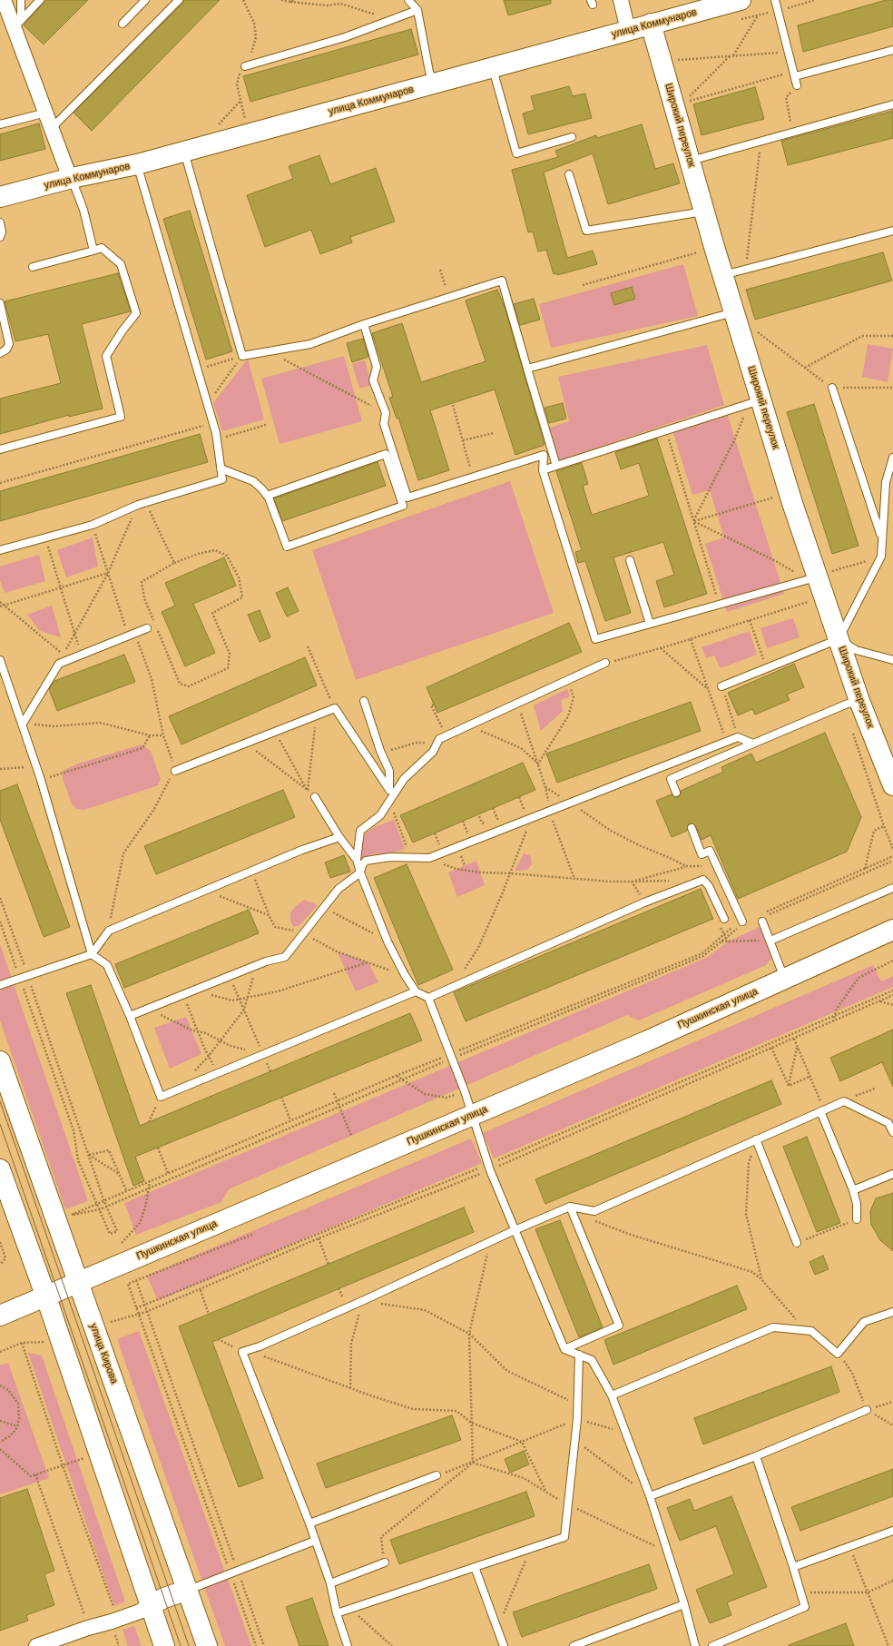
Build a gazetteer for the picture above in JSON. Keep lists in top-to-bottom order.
{
  "streets": {
    "main road": [
      "улица Коммунаров",
      "Широкий переулок",
      "Пушкинская улица",
      "улица Кирова"
    ]
  },
  "crossings": [
    ["улица Коммунаров", "Широкий переулок"],
    ["Пушкинская улица", "улица Кирова"]
  ]
}
